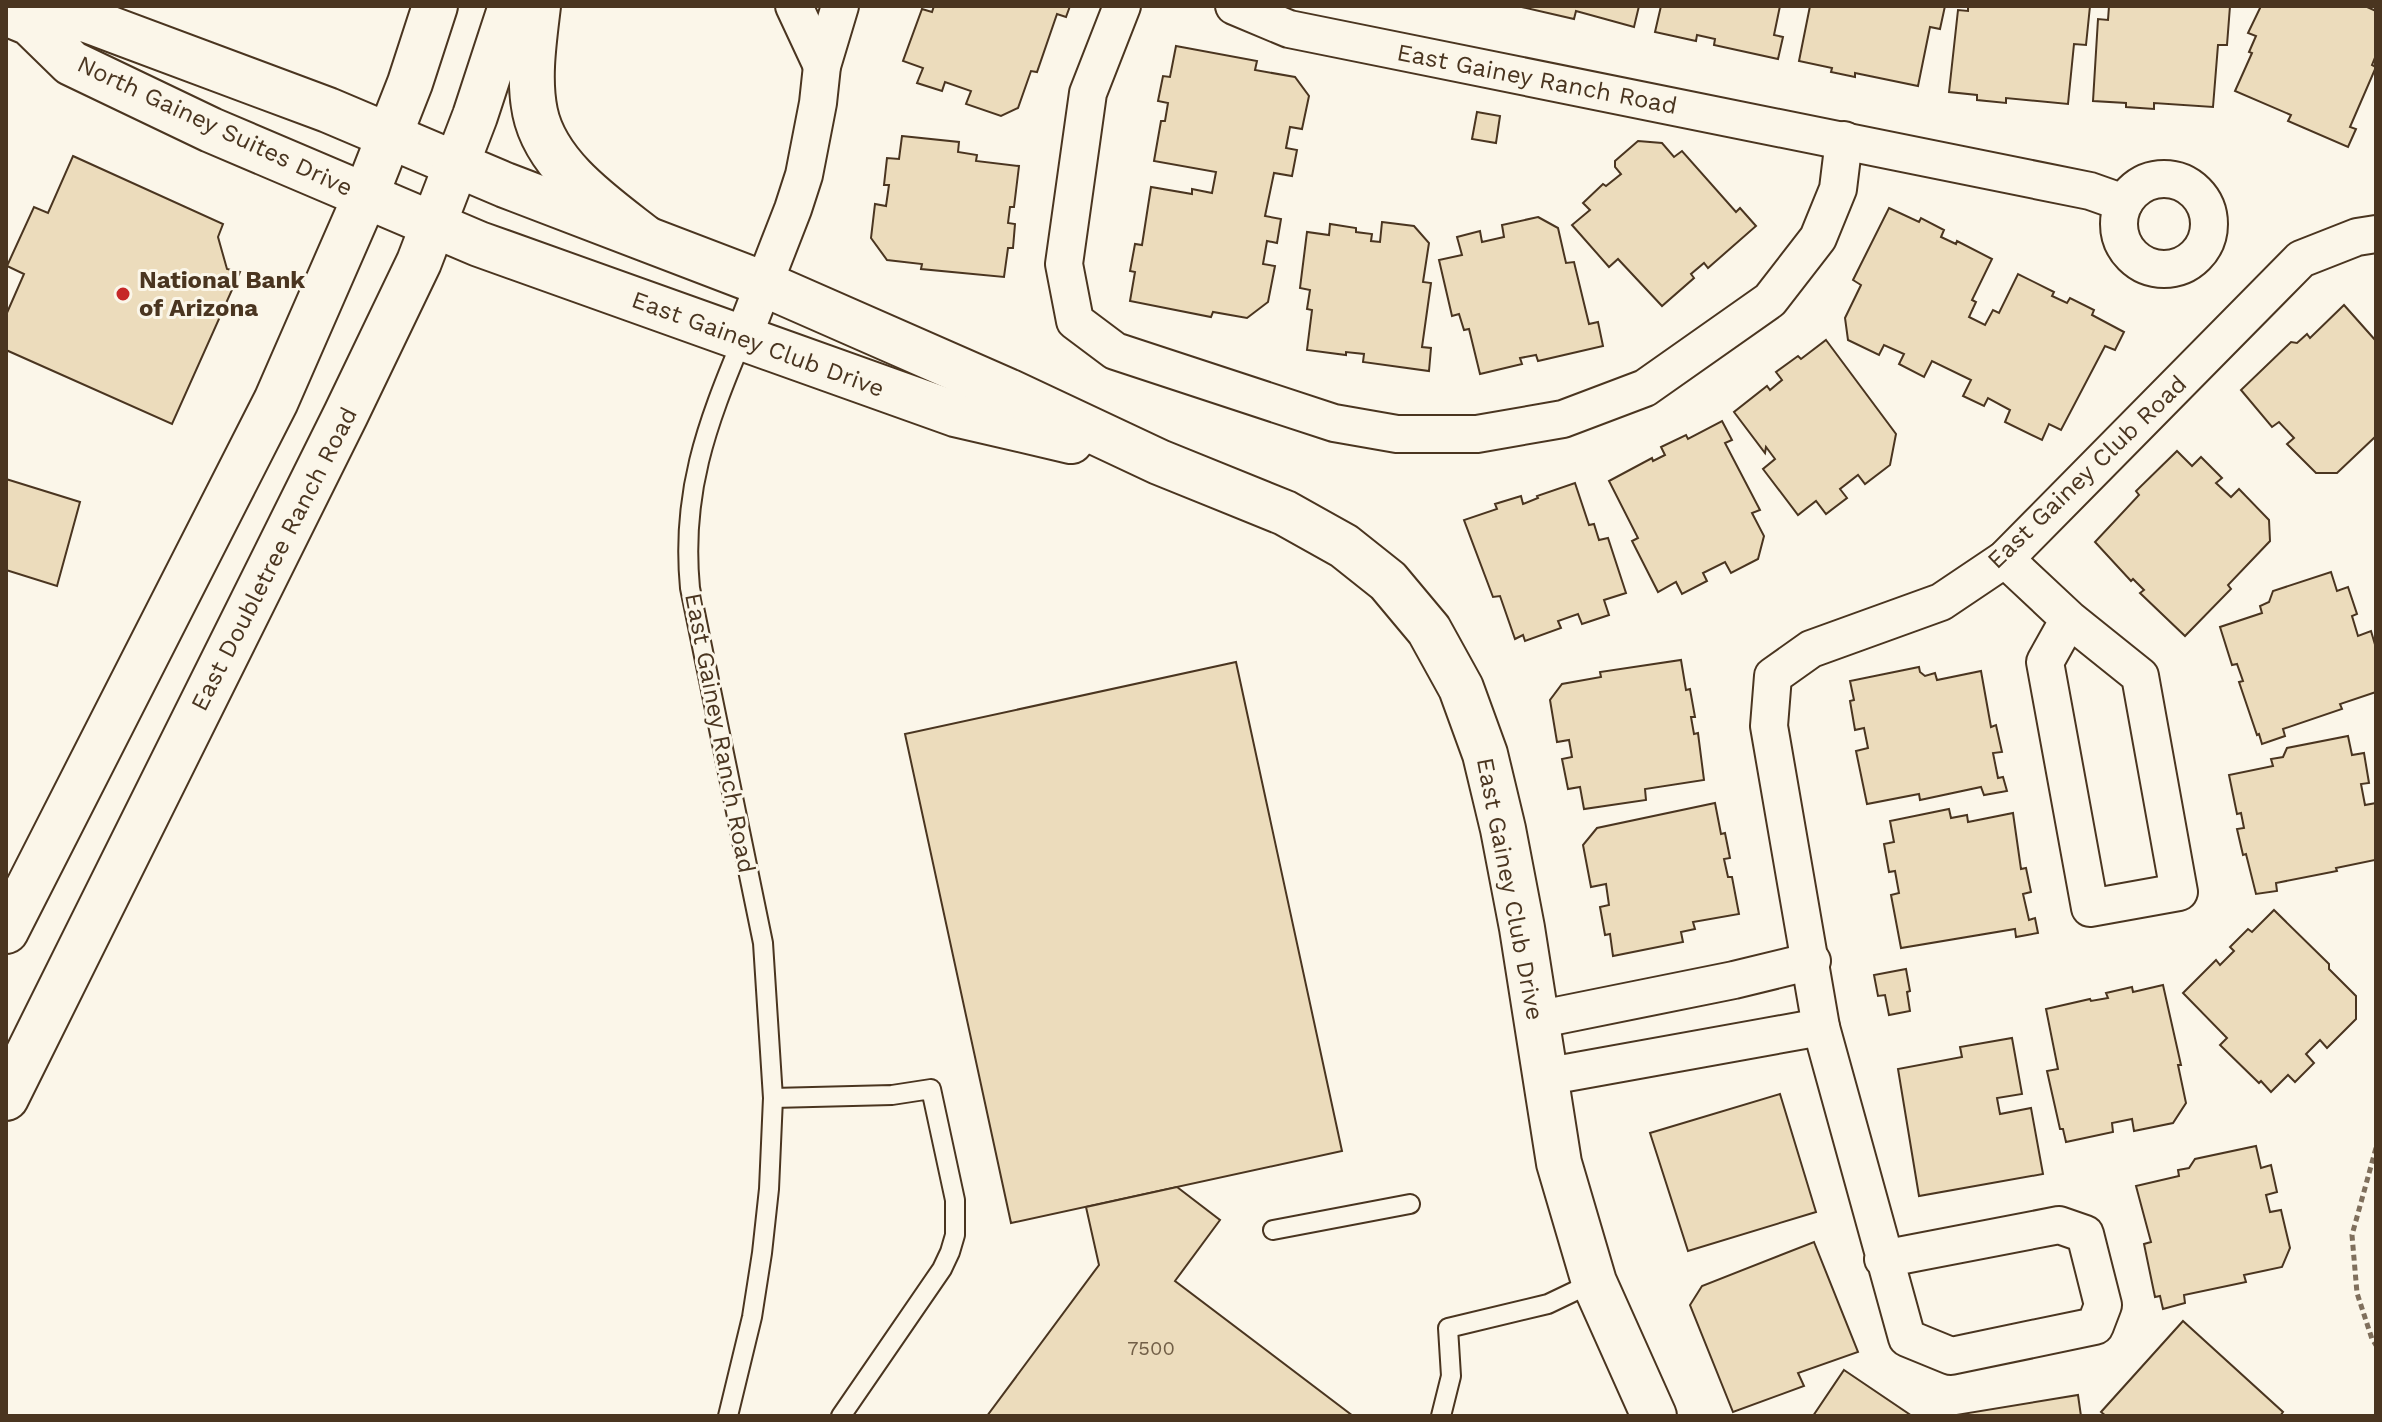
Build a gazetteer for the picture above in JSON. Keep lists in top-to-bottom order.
{
  "streets": {
    "street": [
      "East Gainey Ranch Road",
      "North Gainey Suites Drive",
      "East Gainey Club Drive",
      "East Gainey Club Road",
      "East Doubletree Ranch Road"
    ]
  },
  "crossings": [
    ["East Gainey Ranch Road", "East Gainey Club Drive"],
    ["North Gainey Suites Drive", "East Gainey Club Drive"],
    ["East Gainey Club Drive", "East Doubletree Ranch Road"]
  ],
  "places": ["National Bank of Arizona"],
  "house_numbers": ["7500"]
}
